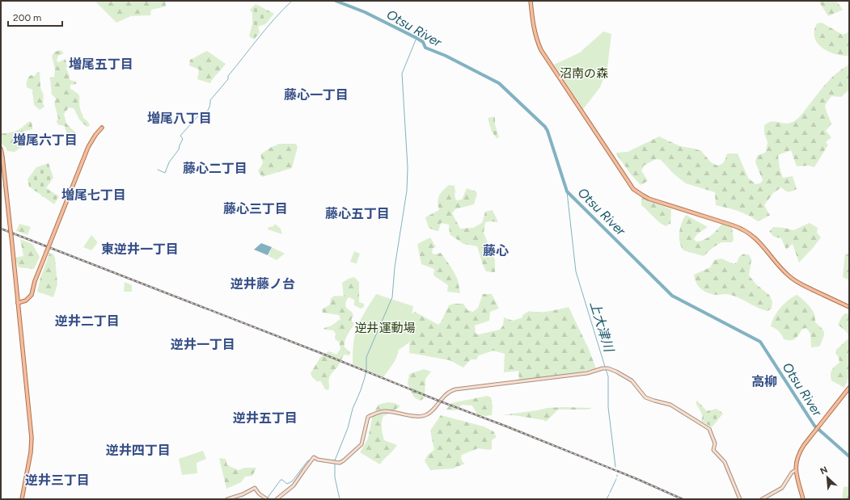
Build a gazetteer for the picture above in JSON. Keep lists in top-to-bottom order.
{
  "districts": [
    "増尾五丁目",
    "藤心一丁目",
    "増尾八丁目",
    "増尾六丁目",
    "藤心二丁目",
    "増尾七丁目",
    "藤心三丁目",
    "藤心五丁目",
    "東逆井一丁目",
    "藤心",
    "逆井藤ノ台",
    "逆井二丁目",
    "逆井一丁目",
    "高柳",
    "逆井五丁目",
    "逆井四丁目",
    "逆井三丁目"
  ],
  "water": ["Otsu River", "上大津川"],
  "parks": ["沼南の森", "逆井運動場"],
  "scale_bar": "200 m",
  "north": "top left"
}
